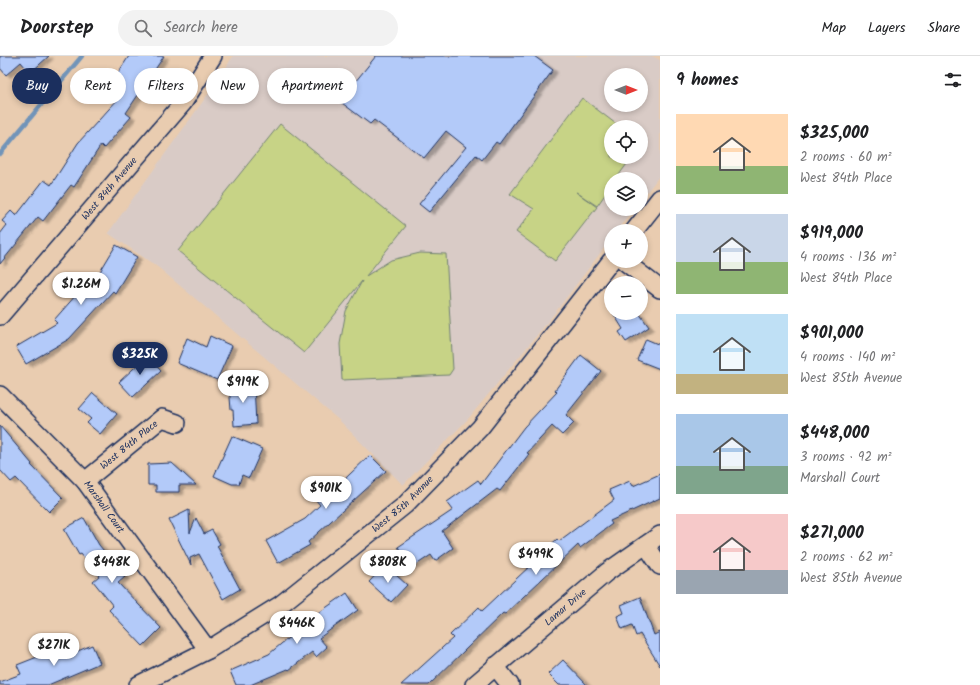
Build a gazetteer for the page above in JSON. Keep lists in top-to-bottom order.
{
  "streets": {
    "street": [
      "West 84th Avenue",
      "West 84th Place",
      "West 85th Avenue",
      "Marshall Court",
      "Lamar Drive"
    ]
  },
  "crossings": [
    ["West 84th Place", "Marshall Court"],
    ["West 85th Avenue", "Marshall Court"]
  ],
  "north": "right",
  "page": {
    "header": "Doorstep",
    "search": "Search here",
    "nav": ["Map", "Layers", "Share"],
    "heading": "9 homes",
    "map_buttons": ["+", "−"],
    "chip": [
      "Buy",
      "Rent",
      "Filters",
      "New",
      "Apartment"
    ],
    "list": [
      {
        "name": "$325,000",
        "note": "2 rooms · 60 m² · West 84th Place"
      },
      {
        "name": "$919,000",
        "note": "4 rooms · 136 m² · West 84th Place"
      },
      {
        "name": "$901,000",
        "note": "4 rooms · 140 m² · West 85th Avenue"
      },
      {
        "name": "$448,000",
        "note": "3 rooms · 92 m² · Marshall Court"
      },
      {
        "name": "$271,000",
        "note": "2 rooms · 62 m² · West 85th Avenue"
      }
    ],
    "price": [
      "$1.26M",
      "$325K",
      "$919K",
      "$901K",
      "$499K",
      "$448K",
      "$808K",
      "$446K",
      "$271K"
    ]
  }
}
